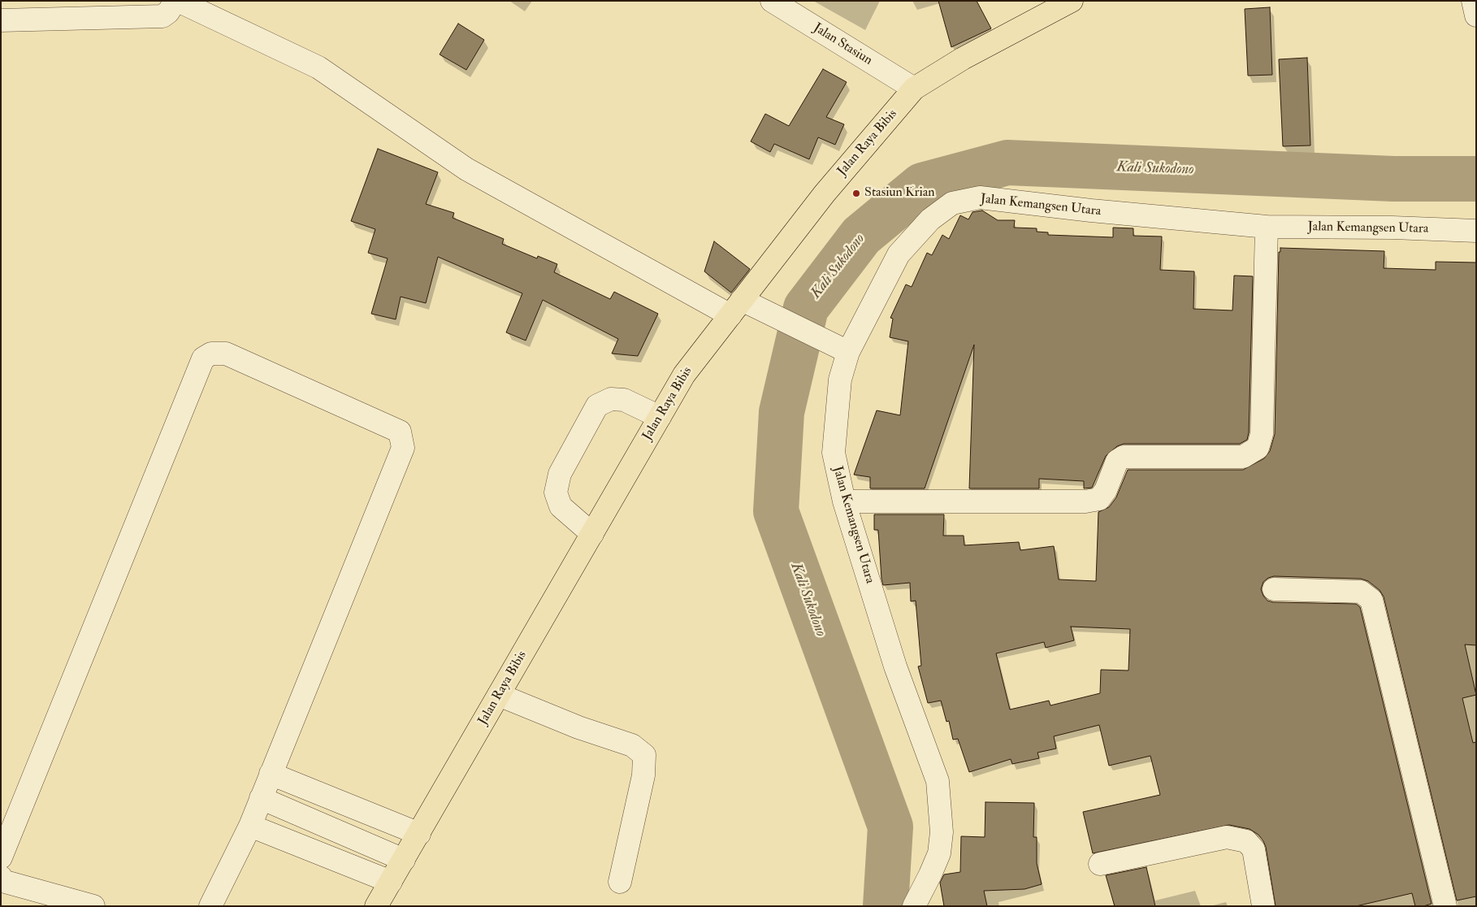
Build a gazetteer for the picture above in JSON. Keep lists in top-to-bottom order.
{
  "streets": {
    "main road": ["Jalan Raya Bibis"],
    "street": ["Jalan Stasiun", "Jalan Kemangsen Utara"]
  },
  "crossings": [
    ["Jalan Stasiun", "Jalan Raya Bibis"]
  ],
  "water": ["Kali Sukodono"],
  "places": ["Stasiun Krian"]
}
